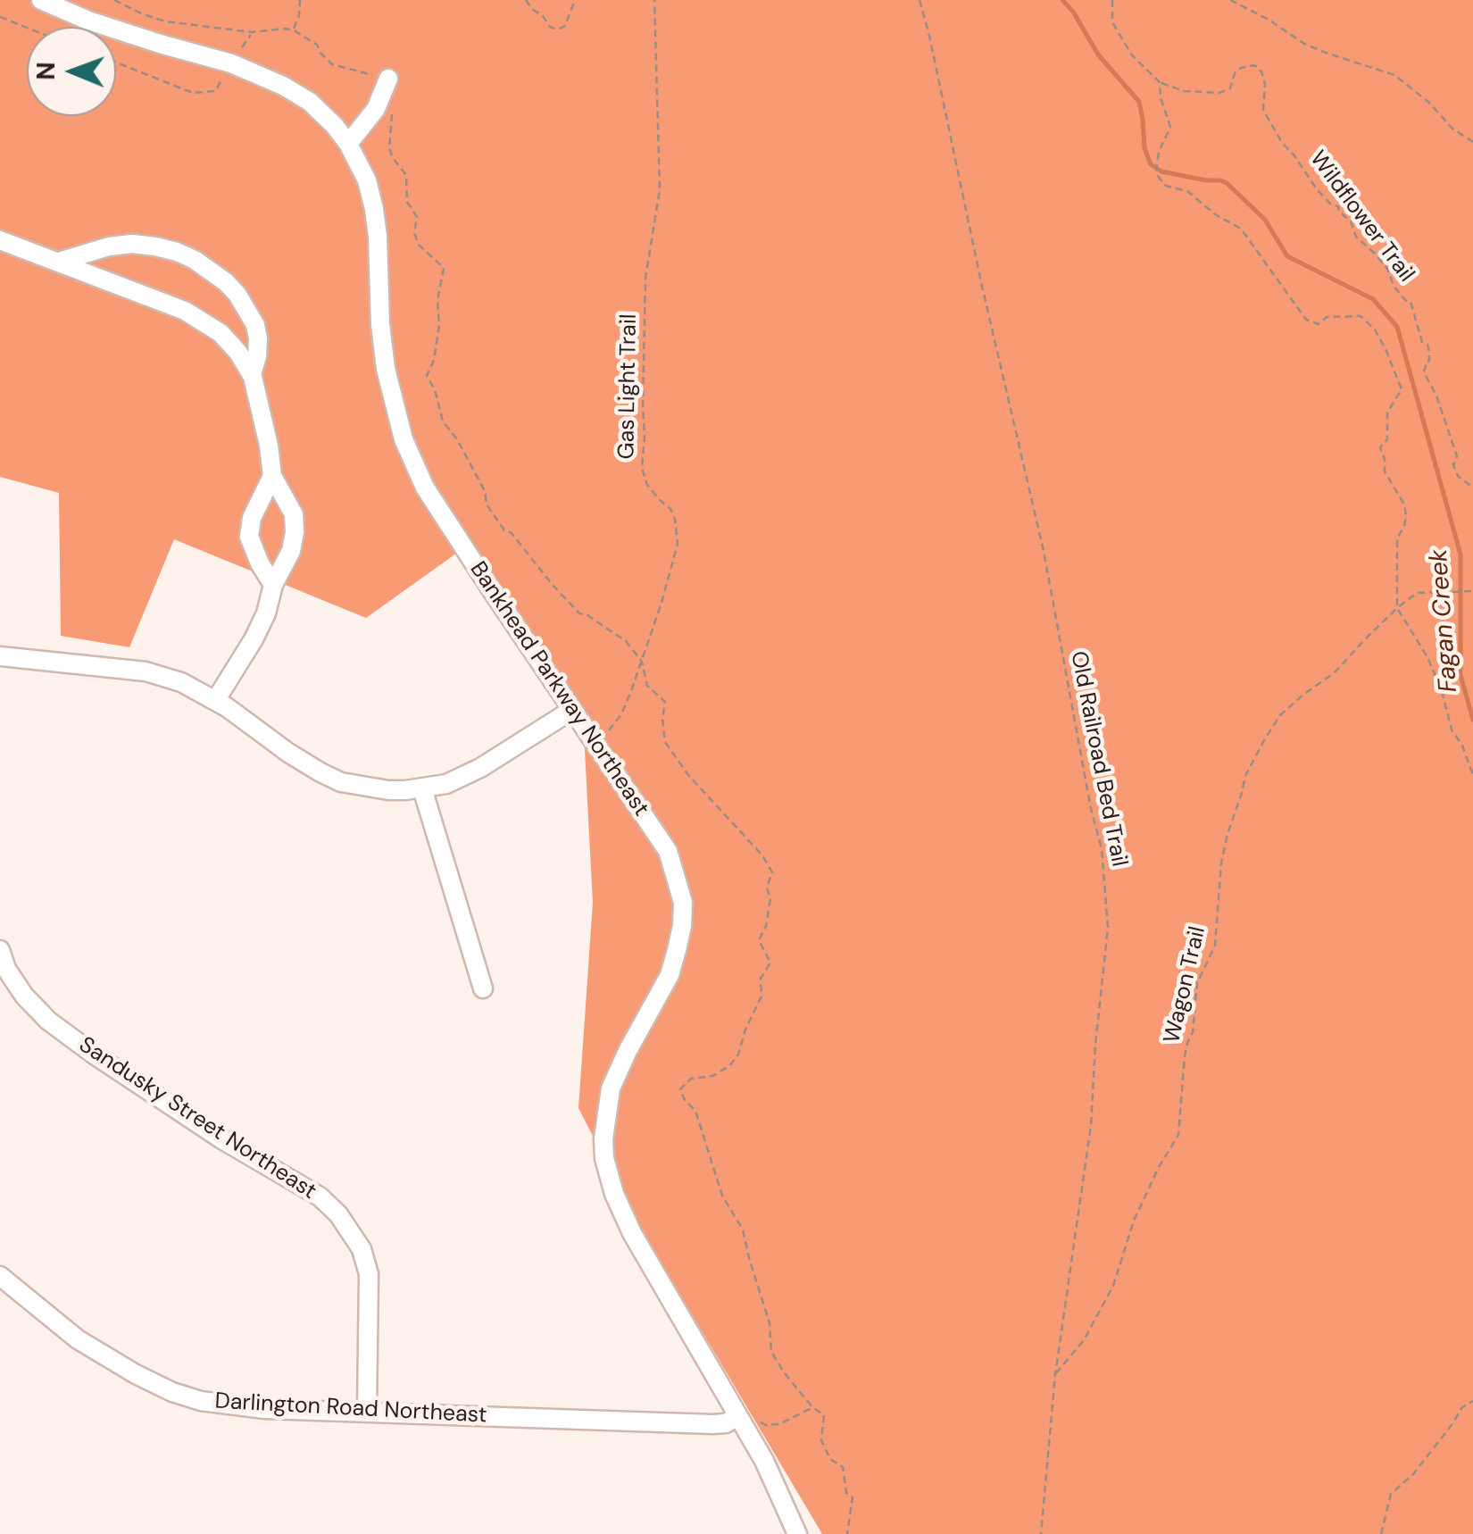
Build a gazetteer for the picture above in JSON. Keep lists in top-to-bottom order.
{
  "streets": {
    "street": ["Bankhead Parkway Northeast", "Sandusky Street Northeast", "Darlington Road Northeast"],
    "path": [
      "Wildflower Trail",
      "Gas Light Trail",
      "Old Railroad Bed Trail",
      "Wagon Trail"
    ]
  },
  "crossings": [
    ["Gas Light Trail", "Bankhead Parkway Northeast"],
    ["Bankhead Parkway Northeast", "Darlington Road Northeast"],
    ["Old Railroad Bed Trail", "Wagon Trail"],
    ["Sandusky Street Northeast", "Darlington Road Northeast"]
  ],
  "water": ["Fagan Creek"],
  "north": "left"
}
